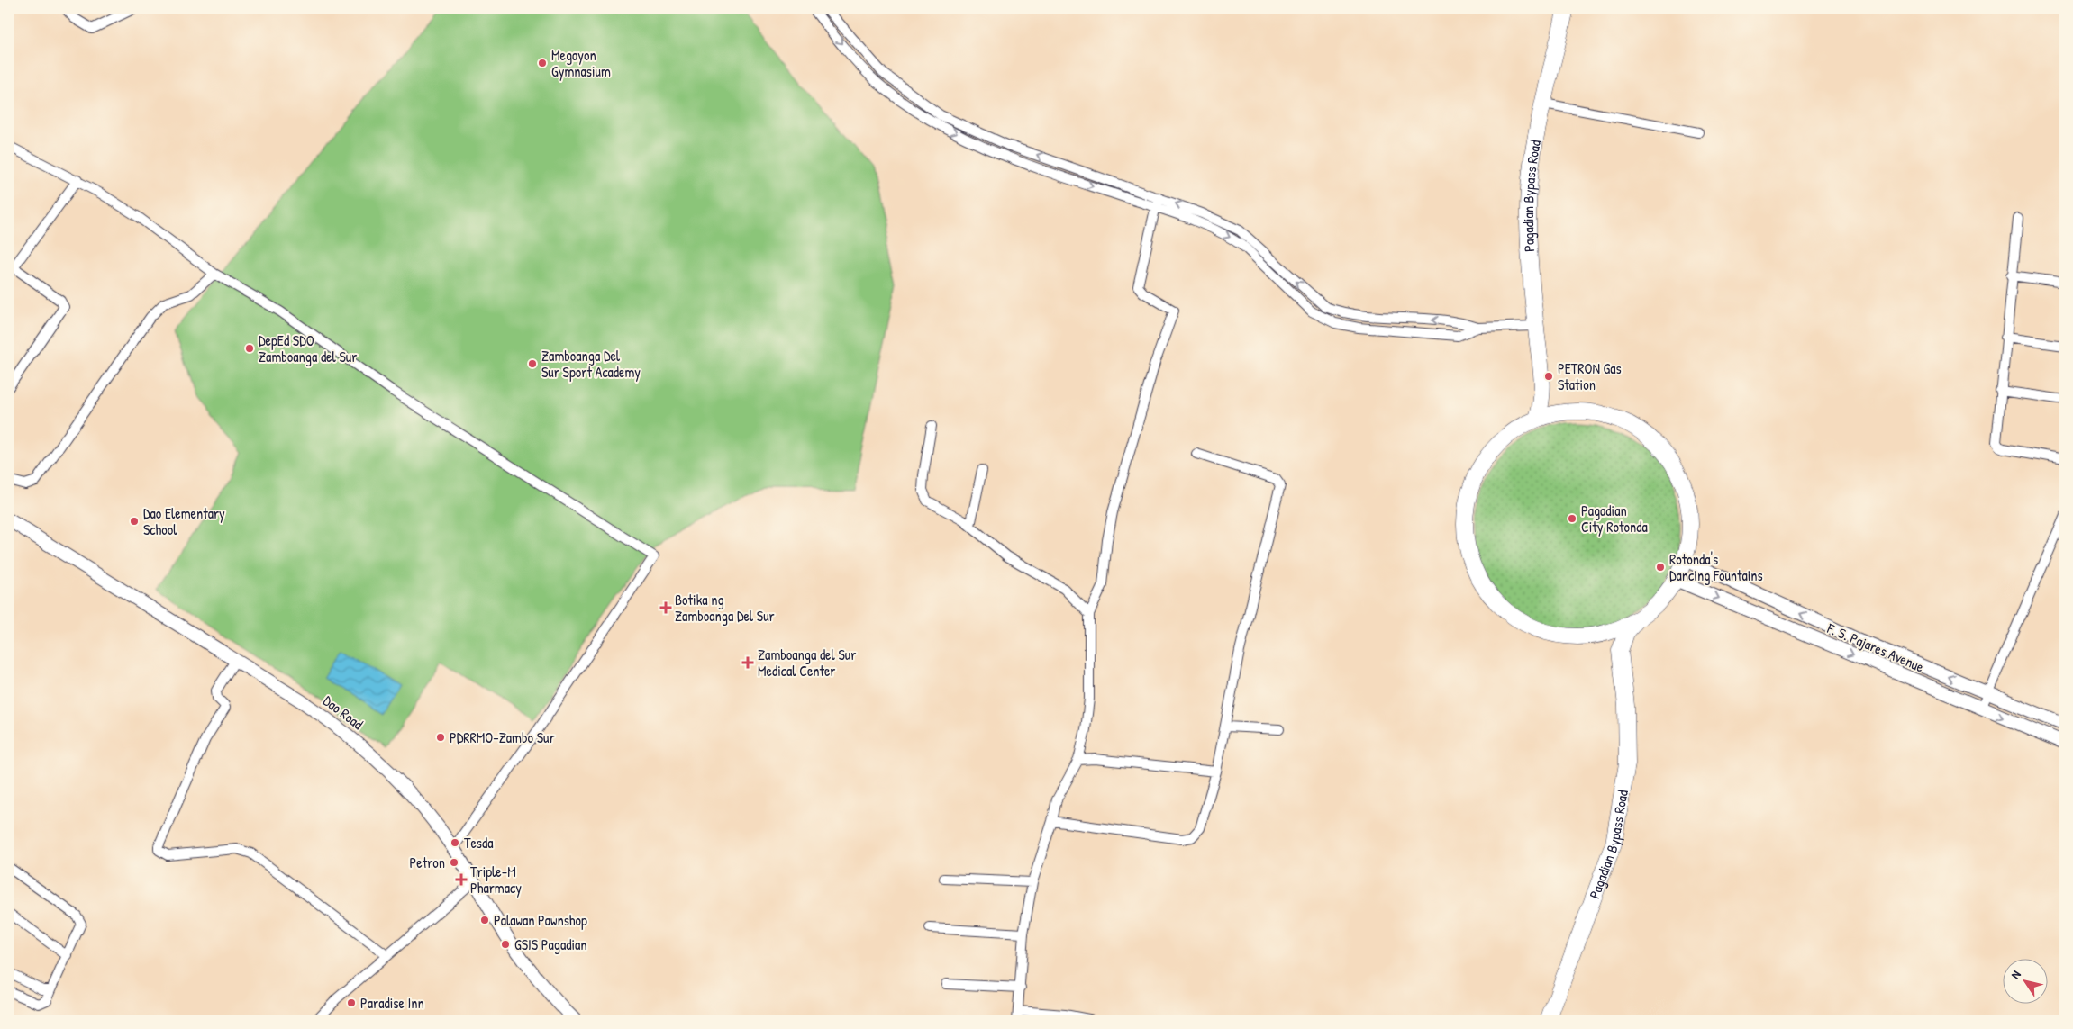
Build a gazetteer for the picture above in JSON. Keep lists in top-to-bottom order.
{
  "streets": {
    "highway": ["Pagadian Bypass Road"],
    "main road": ["F. S. Pajares Avenue", "Dao Road"]
  },
  "places": {
    "other": [
      "Megayon Gymnasium",
      "DepEd SDO Zamboanga del Sur",
      "Zamboanga Del Sur Sport Academy",
      "PETRON Gas Station",
      "Pagadian City Rotonda",
      "Dao Elementary School",
      "Rotonda's Dancing Fountains",
      "PDRRMO-Zambo Sur",
      "Tesda",
      "Petron",
      "Palawan Pawnshop",
      "GSIS Pagadian",
      "Paradise Inn"
    ],
    "health": ["Botika ng Zamboanga Del Sur", "Zamboanga del Sur Medical Center", "Triple-M Pharmacy"]
  },
  "north": "top left"
}
